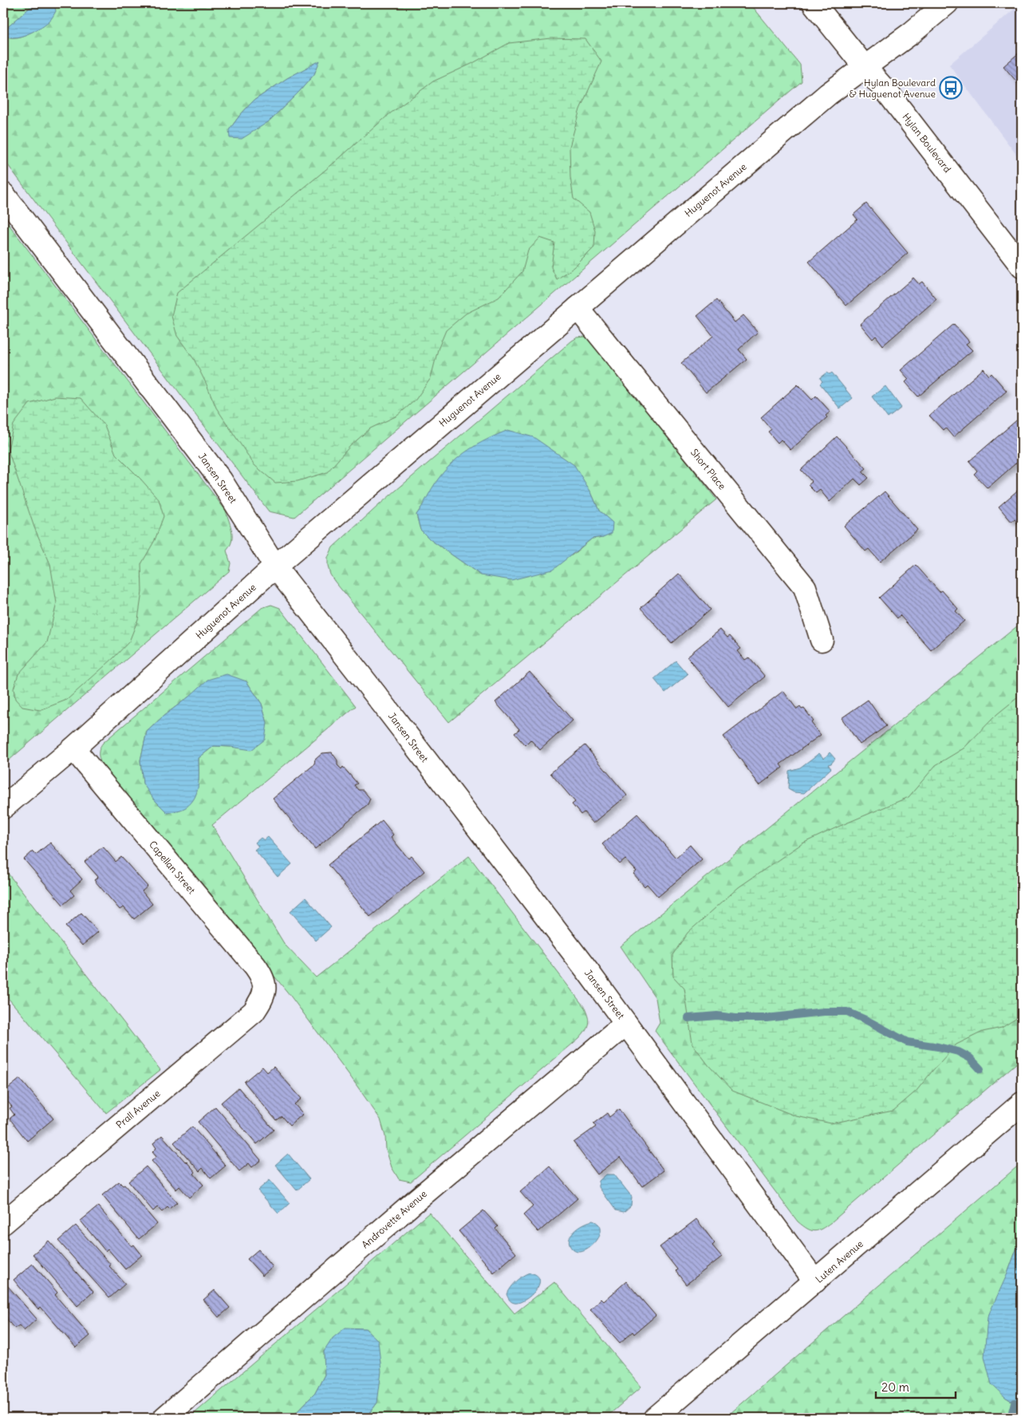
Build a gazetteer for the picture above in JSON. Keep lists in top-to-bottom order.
{
  "streets": {
    "street": [
      "Hylan Boulevard",
      "Huguenot Avenue",
      "Short Place",
      "Jansen Street",
      "Capellan Street",
      "Prall Avenue",
      "Androvette Avenue",
      "Luten Avenue"
    ]
  },
  "crossings": [
    ["Hylan Boulevard", "Huguenot Avenue"],
    ["Huguenot Avenue", "Short Place"],
    ["Huguenot Avenue", "Jansen Street"],
    ["Huguenot Avenue", "Capellan Street"],
    ["Jansen Street", "Androvette Avenue"],
    ["Jansen Street", "Luten Avenue"],
    ["Capellan Street", "Prall Avenue"]
  ],
  "places": {
    "bus stop": ["Hylan Boulevard & Huguenot Avenue"]
  },
  "scale_bar": "20 m"
}
